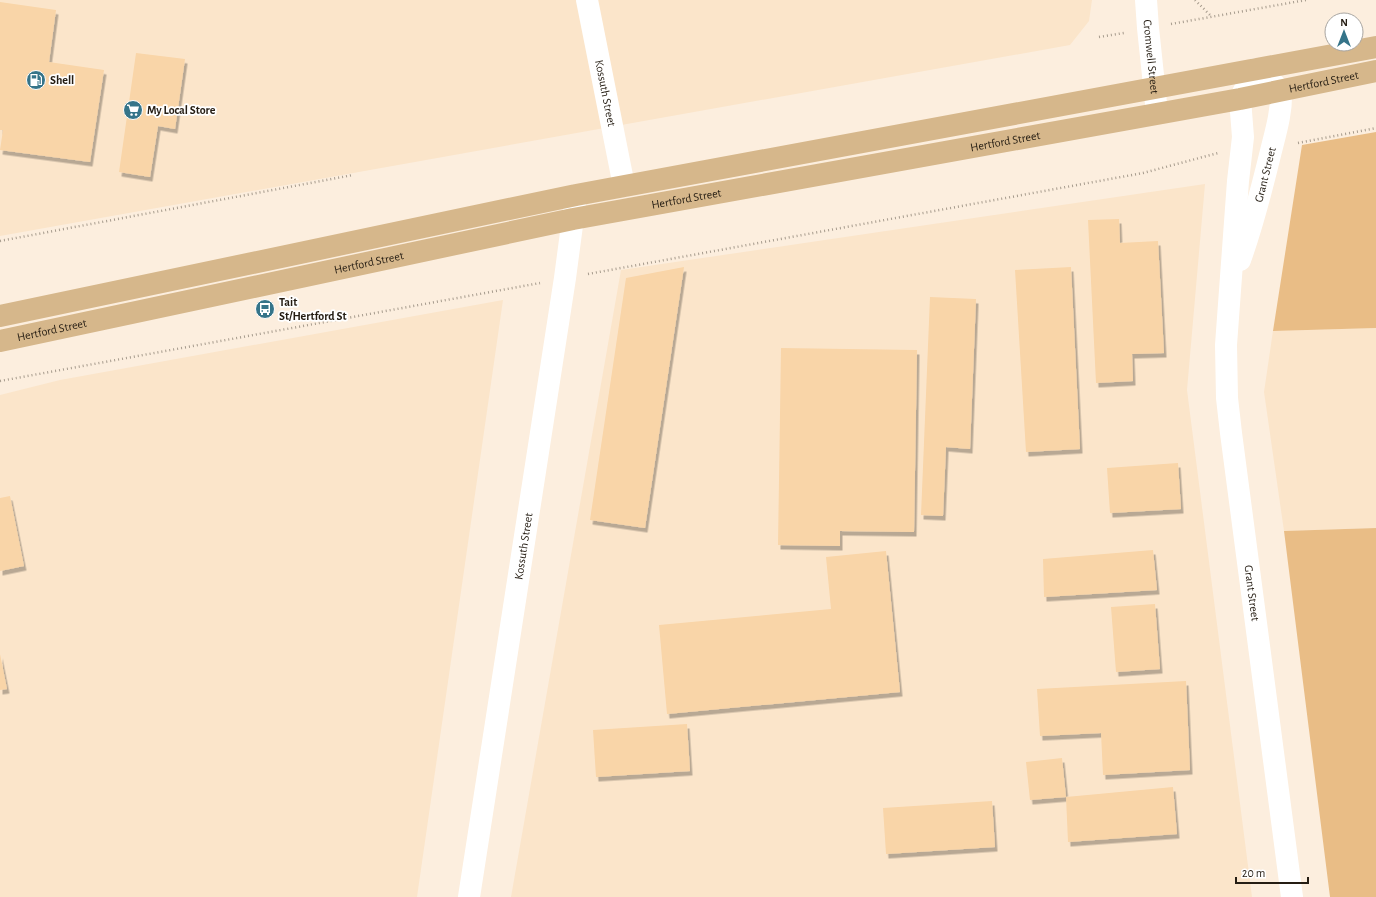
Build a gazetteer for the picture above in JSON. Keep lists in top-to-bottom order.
{
  "streets": {
    "main road": ["Hertford Street"],
    "street": ["Cromwell Street", "Kossuth Street", "Grant Street"]
  },
  "crossings": [
    ["Cromwell Street", "Hertford Street"],
    ["Hertford Street", "Kossuth Street"],
    ["Hertford Street", "Grant Street"]
  ],
  "places": {
    "fuel station": ["Shell"],
    "supermarket": ["My Local Store"],
    "bus stop": ["Tait St/Hertford St"]
  },
  "scale_bar": "20 m",
  "north": "top"
}
